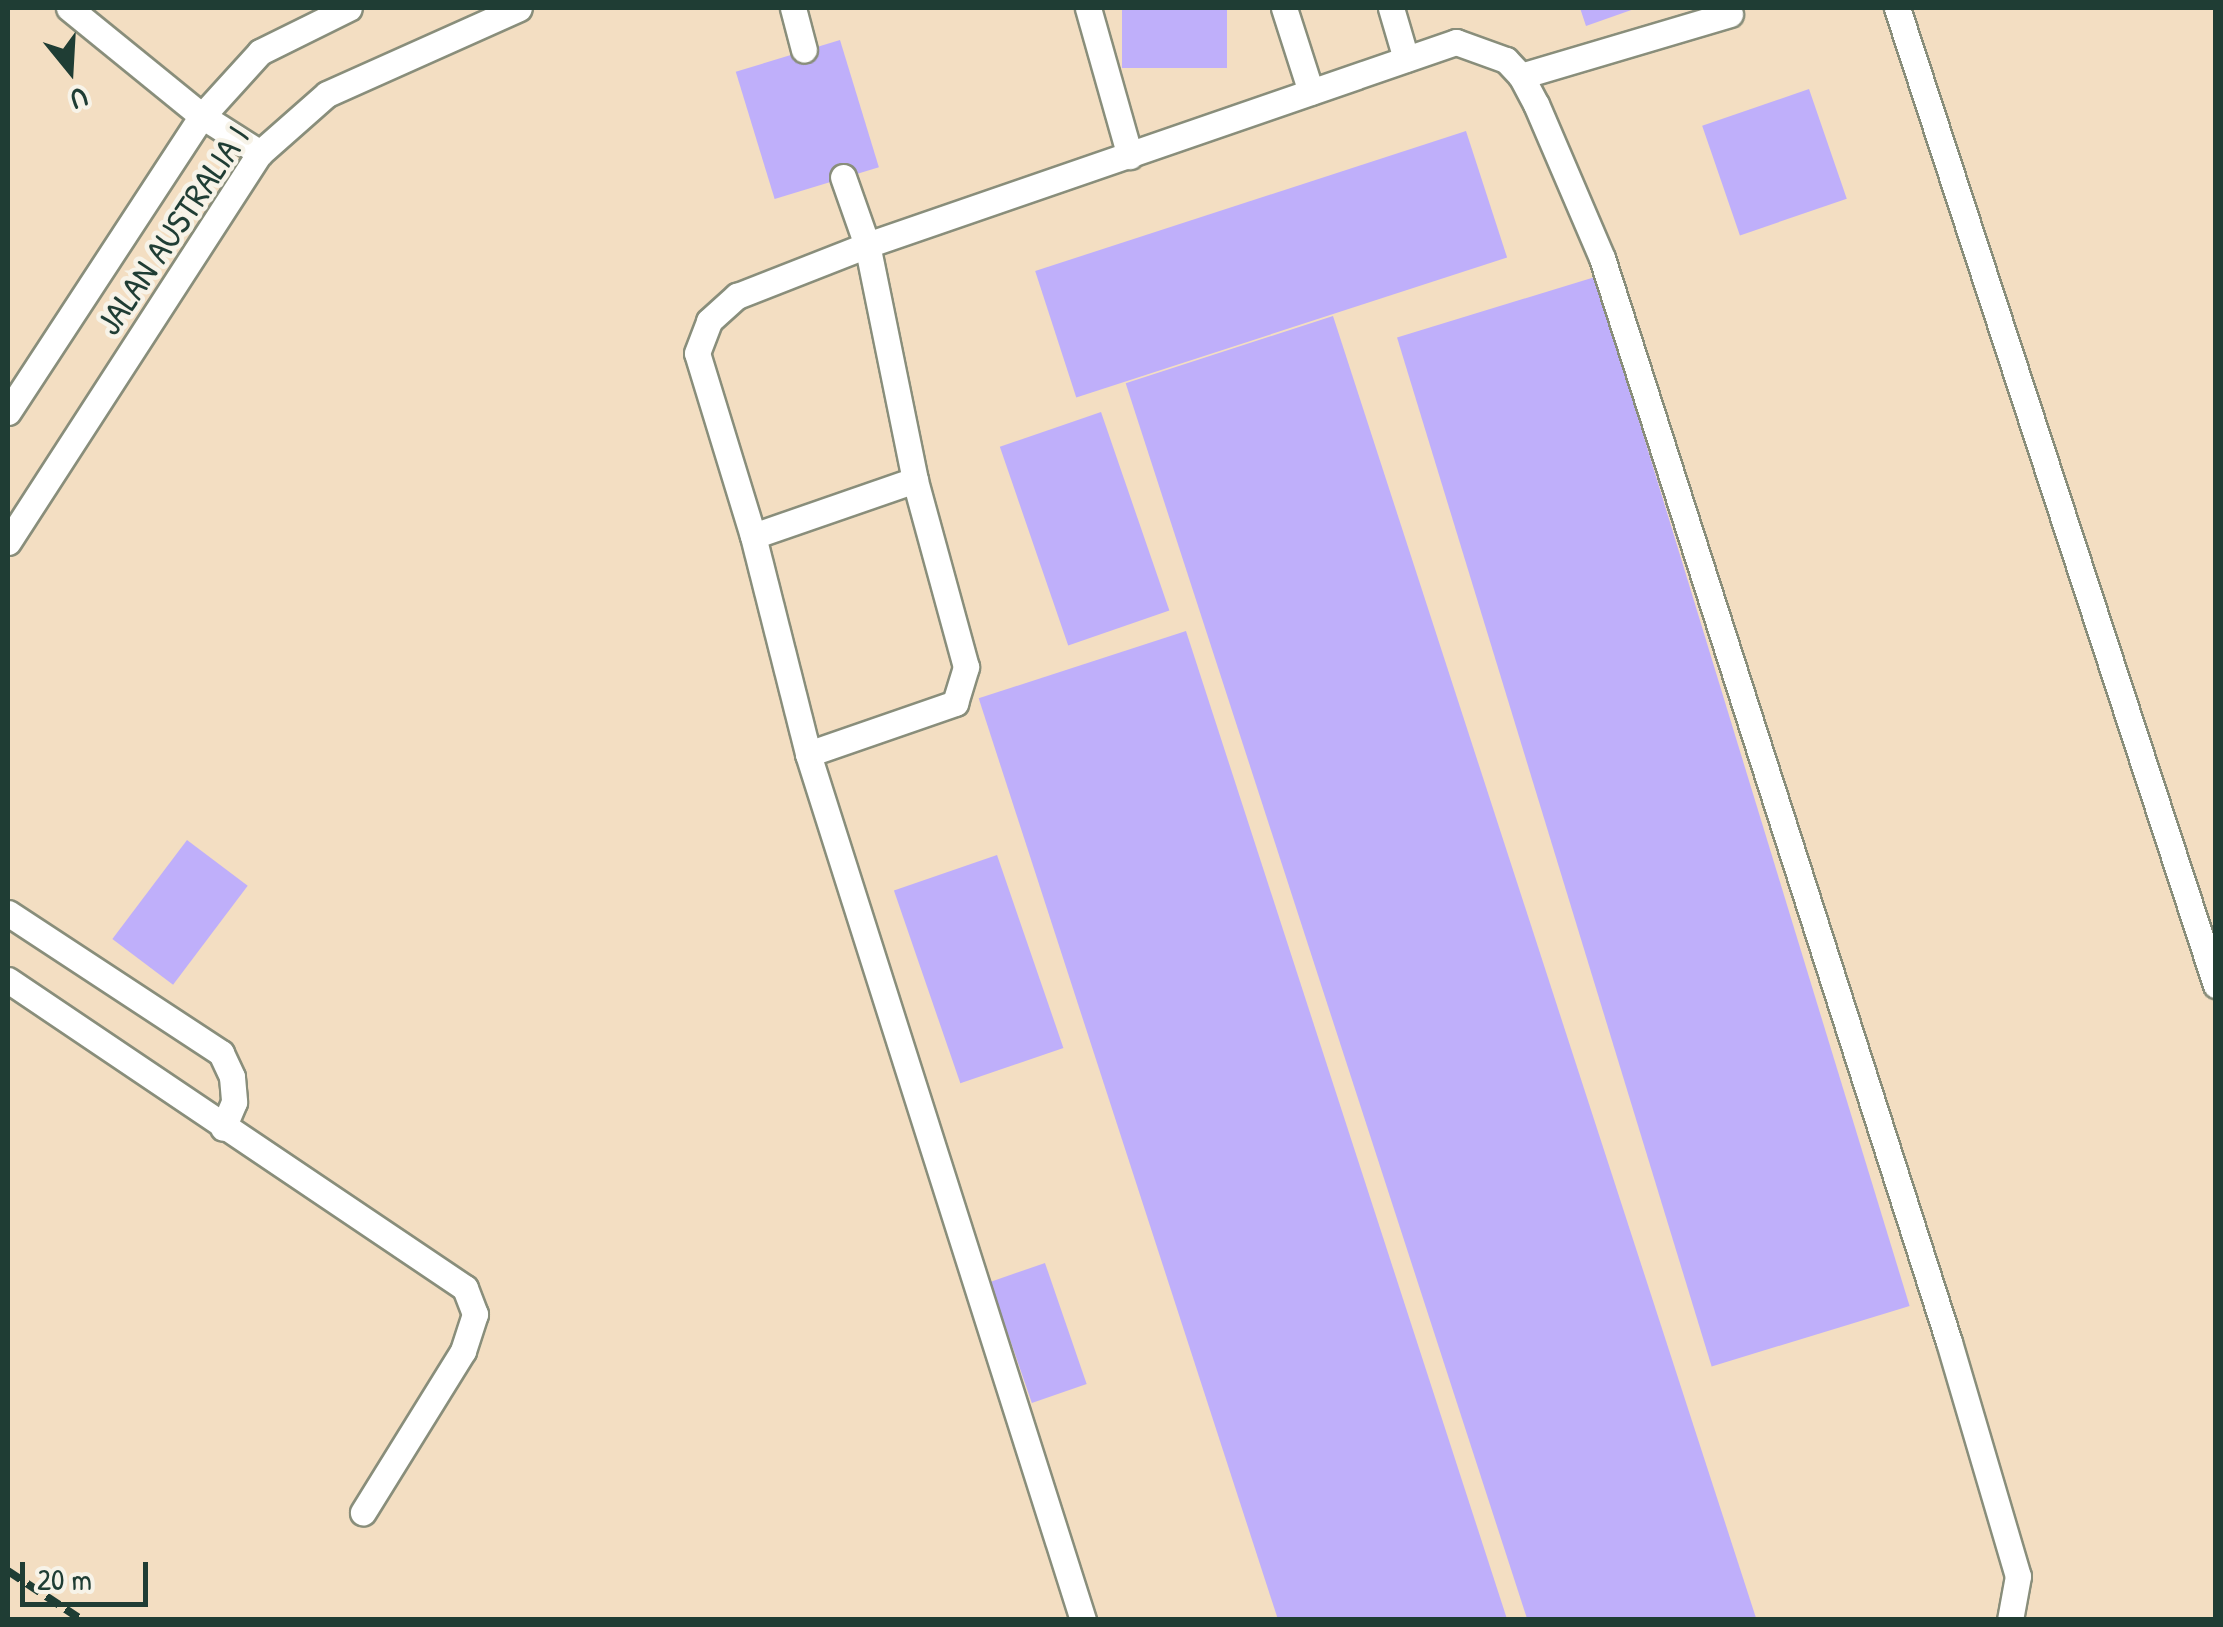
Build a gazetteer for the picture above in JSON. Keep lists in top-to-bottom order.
{
  "streets": {
    "lane": ["JALAN AUSTRALIA I"]
  },
  "scale_bar": "20 m",
  "north": "bottom"
}
